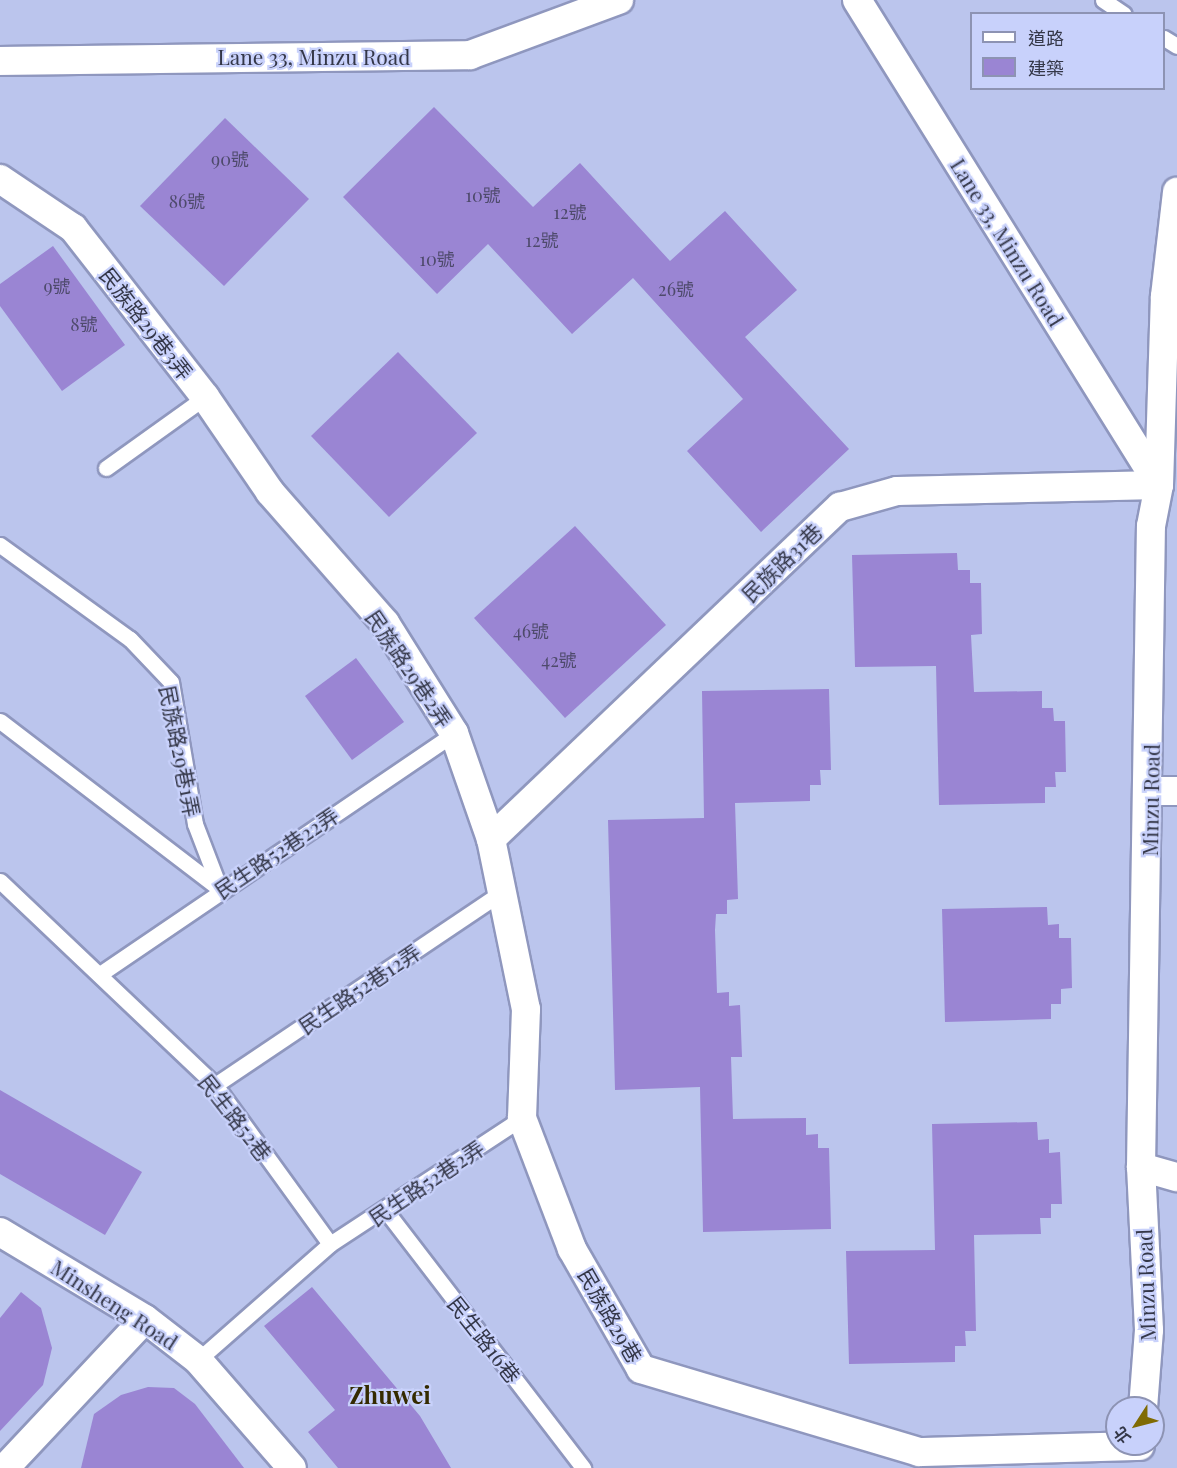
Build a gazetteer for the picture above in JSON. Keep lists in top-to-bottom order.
{
  "streets": {
    "street": [
      "Lane 33, Minzu Road",
      "民族路29巷3弄",
      "民族路31巷",
      "民族路29巷2弄",
      "Minzu Road",
      "Minsheng Road",
      "民族路29巷"
    ],
    "lane": [
      "民族路29巷1弄",
      "民生路52巷22弄",
      "民生路52巷12弄",
      "民生路52巷",
      "民生路52巷2弄",
      "民生路16巷"
    ]
  },
  "crossings": [
    ["Lane 33, Minzu Road", "民族路31巷"],
    ["Lane 33, Minzu Road", "Minzu Road"],
    ["民族路29巷3弄", "民族路29巷2弄"],
    ["民族路31巷", "民族路29巷2弄"],
    ["民族路31巷", "Minzu Road"],
    ["民族路31巷", "民族路29巷"],
    ["民族路29巷2弄", "民生路52巷22弄"],
    ["民族路29巷2弄", "民族路29巷"],
    ["民族路29巷1弄", "民生路52巷22弄"],
    ["民生路52巷22弄", "民生路52巷"],
    ["民生路52巷12弄", "民生路52巷"],
    ["民生路52巷12弄", "民族路29巷"],
    ["民生路52巷", "民生路52巷2弄"],
    ["民生路52巷2弄", "民族路29巷"],
    ["民生路52巷2弄", "民生路16巷"]
  ],
  "districts": ["Zhuwei"],
  "house_numbers": [
    "90號",
    "10號",
    "86號",
    "12號",
    "12號",
    "10號",
    "9號",
    "26號",
    "8號",
    "46號",
    "42號"
  ],
  "legend": ["道路", "建築"],
  "north": "bottom left"
}
